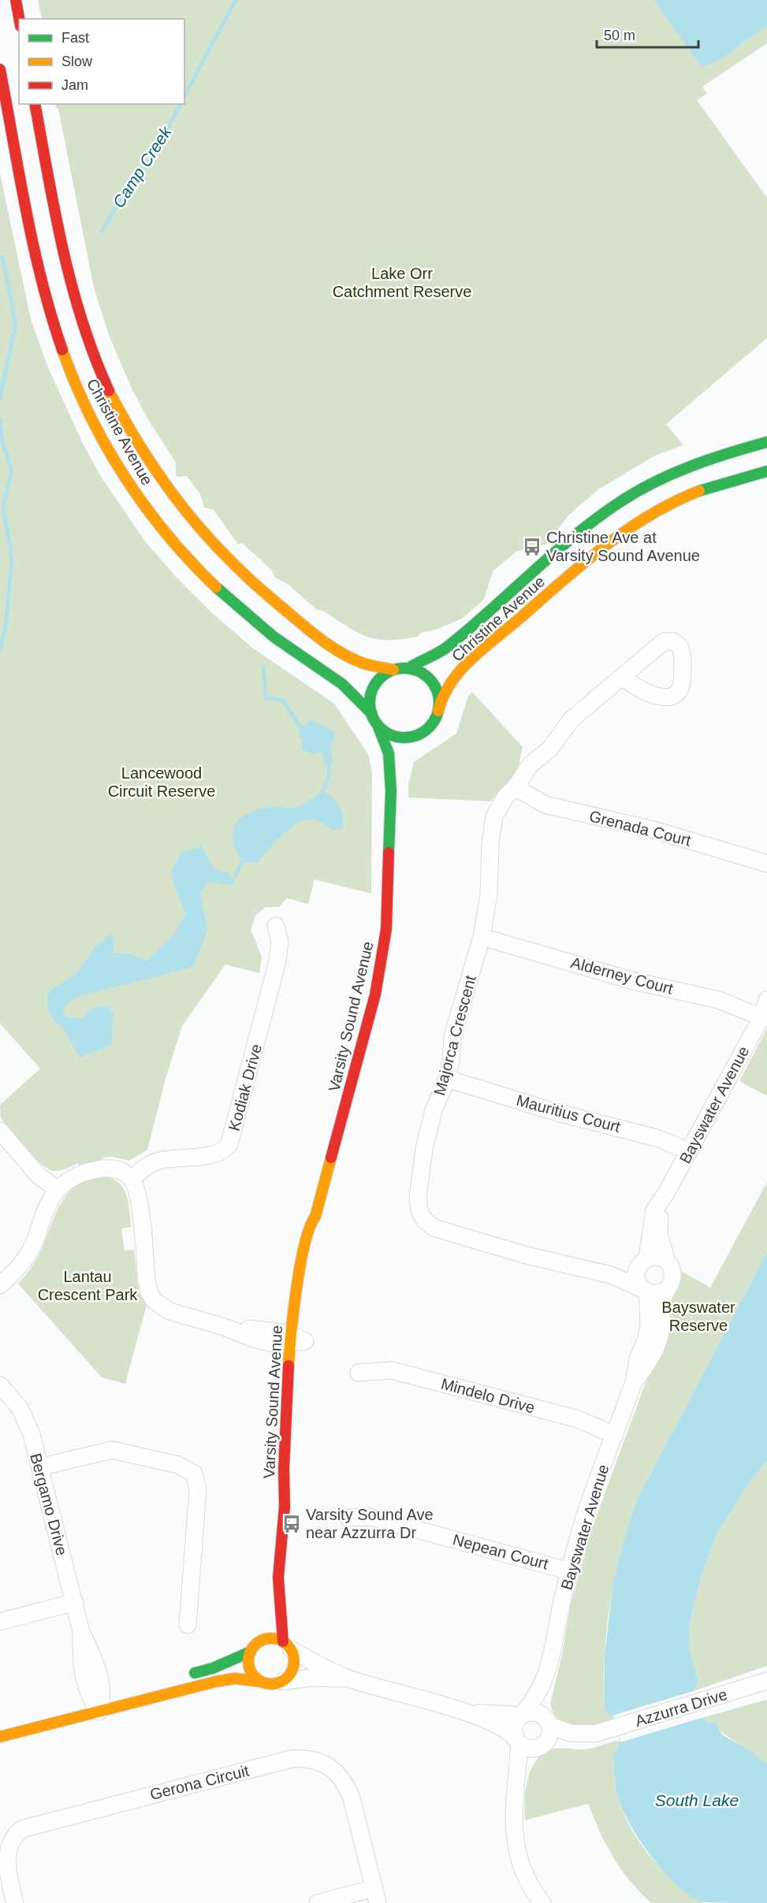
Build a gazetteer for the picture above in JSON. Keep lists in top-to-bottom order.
{
  "streets": {
    "main road": ["Christine Avenue", "Varsity Sound Avenue"],
    "street": [
      "Grenada Court",
      "Alderney Court",
      "Majorca Crescent",
      "Kodiak Drive",
      "Bayswater Avenue",
      "Mauritius Court",
      "Mindelo Drive",
      "Bergamo Drive",
      "Nepean Court",
      "Azzurra Drive",
      "Gerona Circuit"
    ]
  },
  "crossings": [
    ["Christine Avenue", "Varsity Sound Avenue"],
    ["Grenada Court", "Majorca Crescent"],
    ["Alderney Court", "Majorca Crescent"],
    ["Alderney Court", "Bayswater Avenue"],
    ["Majorca Crescent", "Bayswater Avenue"],
    ["Majorca Crescent", "Mauritius Court"],
    ["Bayswater Avenue", "Mauritius Court"],
    ["Bayswater Avenue", "Mindelo Drive"],
    ["Bayswater Avenue", "Nepean Court"]
  ],
  "water": ["Camp Creek", "South Lake"],
  "parks": [
    "Lake Orr Catchment Reserve",
    "Lancewood Circuit Reserve",
    "Lantau Crescent Park",
    "Bayswater Reserve"
  ],
  "places": {
    "bus stop": ["Christine Ave at Varsity Sound Avenue", "Varsity Sound Ave near Azzurra Dr"]
  },
  "legend": ["Fast", "Slow", "Jam"],
  "scale_bar": "50 m"
}
